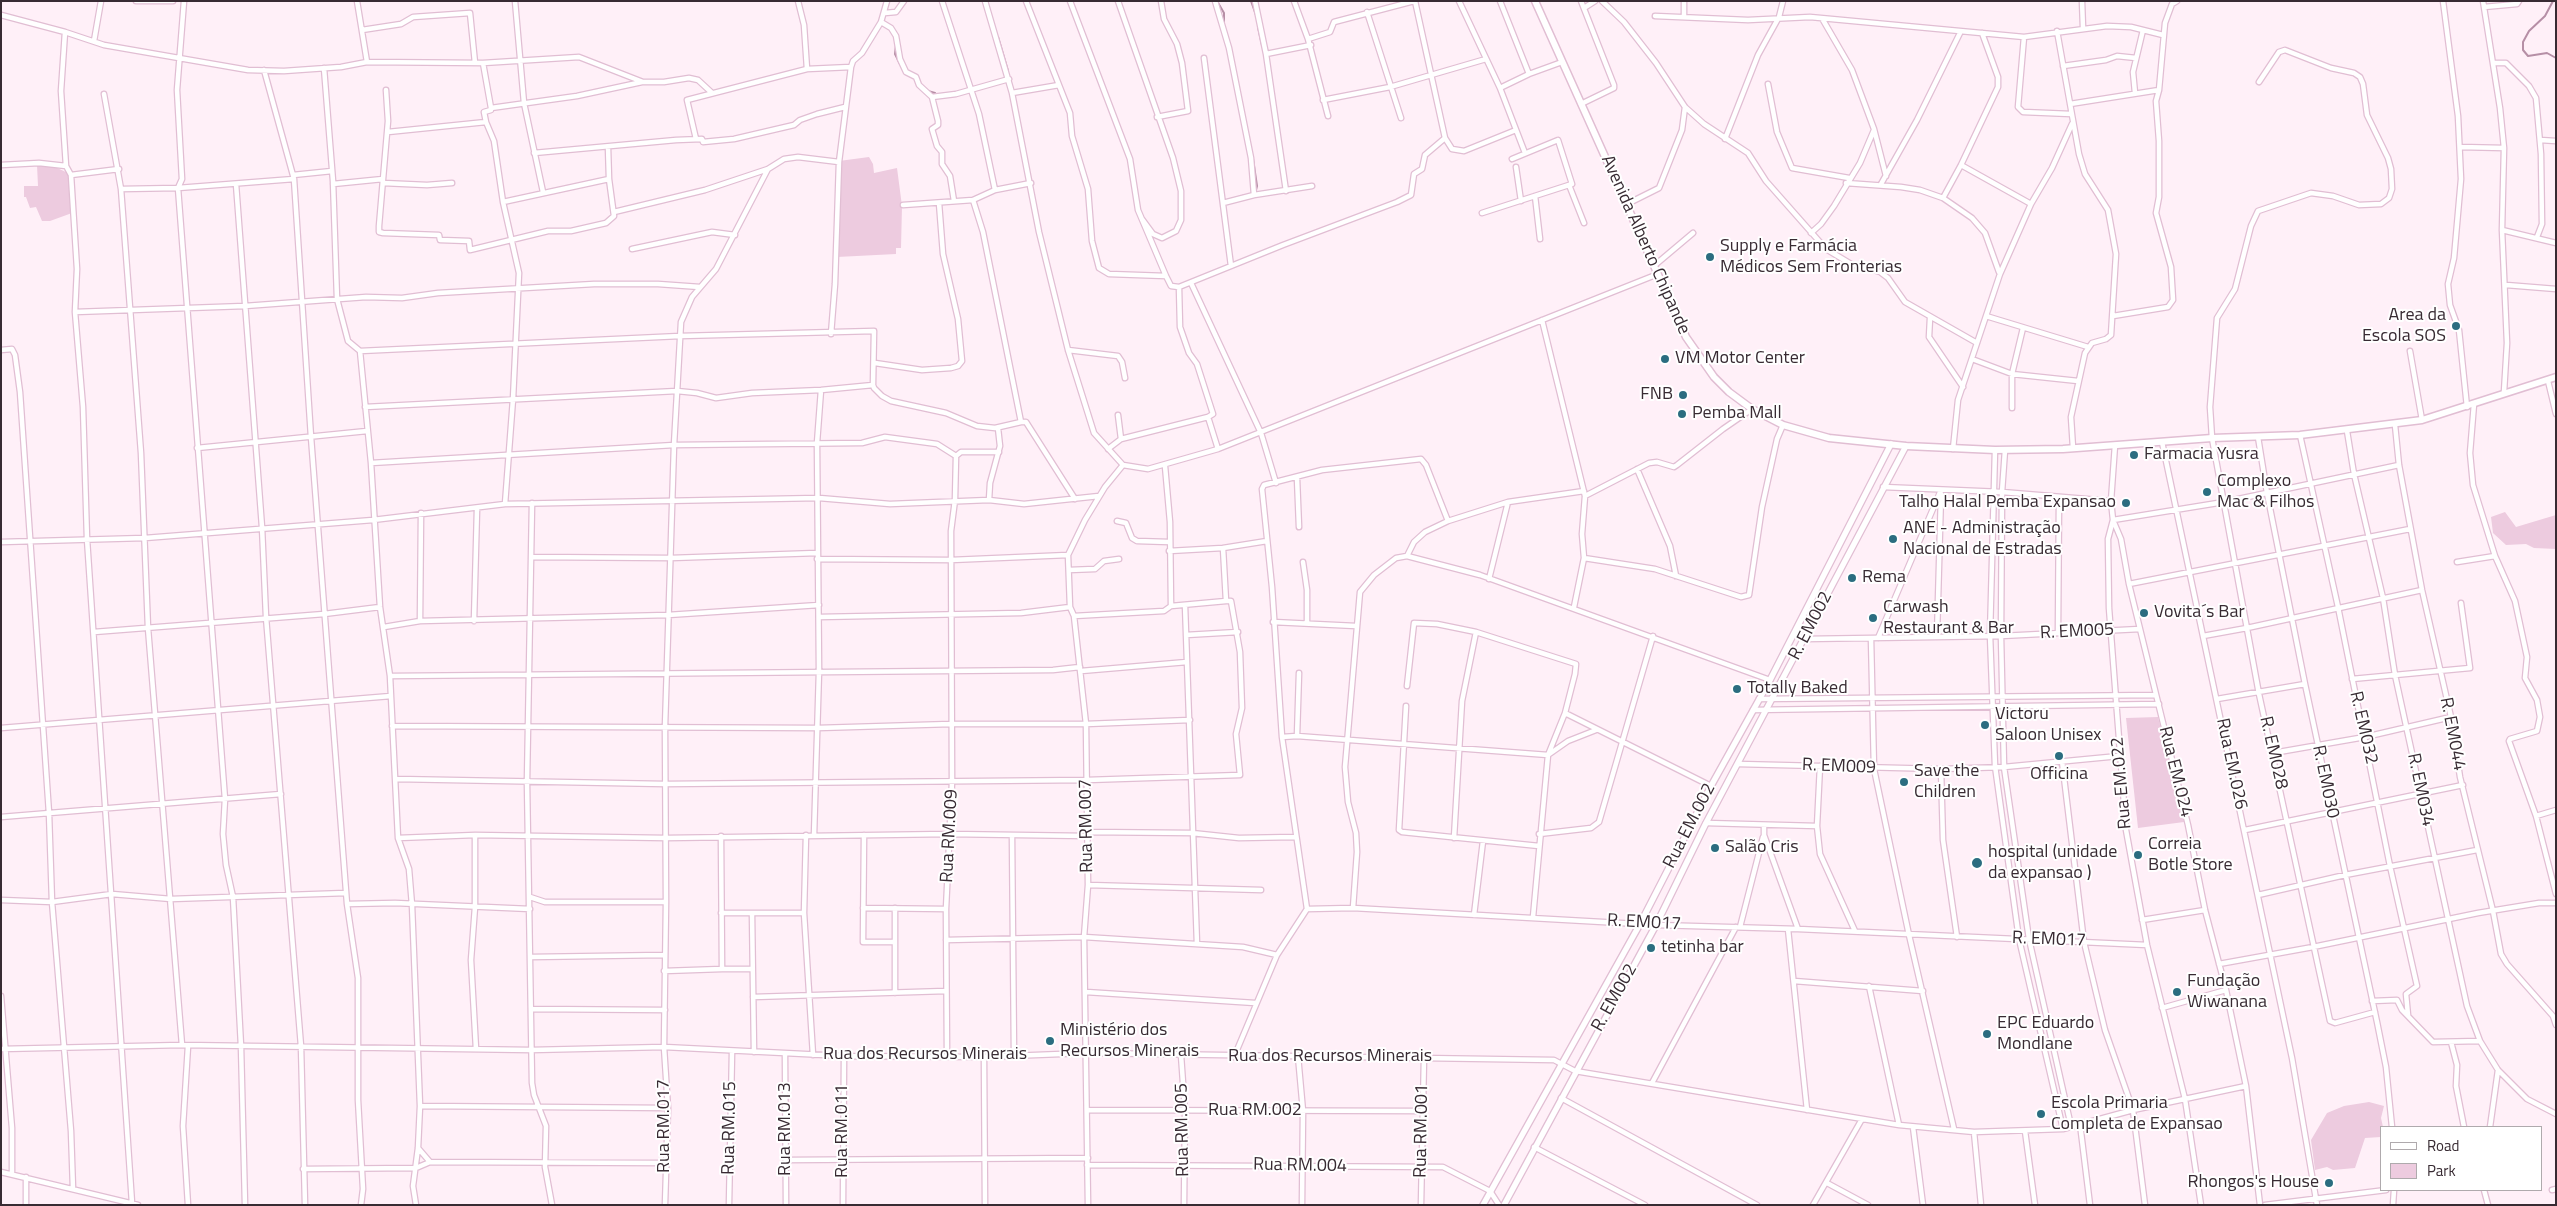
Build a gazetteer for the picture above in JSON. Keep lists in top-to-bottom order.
{
  "streets": {
    "main road": ["Avenida Alberto Chipande"],
    "street": [
      "R. EM002",
      "R. EM005",
      "R. EM032",
      "R. EM044",
      "R. EM028",
      "Rua EM.026",
      "R. EM009",
      "Rua EM.024",
      "R. EM030",
      "Rua EM.022",
      "R. EM034",
      "Rua RM.007",
      "Rua EM.002",
      "Rua RM.009",
      "R. EM017",
      "Rua dos Recursos Minerais",
      "Rua RM.002",
      "Rua RM.017",
      "Rua RM.015",
      "Rua RM.013",
      "Rua RM.005",
      "Rua RM.011",
      "Rua RM.001",
      "Rua RM.004"
    ]
  },
  "crossings": [
    ["Avenida Alberto Chipande", "R. EM002"],
    ["Avenida Alberto Chipande", "R. EM032"],
    ["Avenida Alberto Chipande", "R. EM044"],
    ["Avenida Alberto Chipande", "R. EM028"],
    ["Avenida Alberto Chipande", "Rua EM.026"],
    ["Avenida Alberto Chipande", "R. EM030"],
    ["Avenida Alberto Chipande", "Rua EM.022"],
    ["Avenida Alberto Chipande", "R. EM034"],
    ["Avenida Alberto Chipande", "Rua EM.002"],
    ["R. EM002", "R. EM005"],
    ["R. EM002", "R. EM009"],
    ["R. EM002", "R. EM017"],
    ["R. EM005", "Rua EM.024"],
    ["R. EM005", "Rua EM.022"],
    ["R. EM028", "R. EM030"],
    ["R. EM009", "Rua EM.022"],
    ["Rua EM.024", "Rua EM.022"],
    ["Rua EM.022", "R. EM017"],
    ["Rua RM.007", "Rua dos Recursos Minerais"],
    ["Rua RM.007", "Rua RM.002"],
    ["Rua RM.007", "Rua RM.004"],
    ["Rua EM.002", "R. EM017"],
    ["Rua EM.002", "Rua dos Recursos Minerais"],
    ["Rua EM.002", "Rua RM.004"],
    ["Rua RM.009", "Rua dos Recursos Minerais"],
    ["Rua dos Recursos Minerais", "Rua RM.017"],
    ["Rua dos Recursos Minerais", "Rua RM.015"],
    ["Rua dos Recursos Minerais", "Rua RM.013"],
    ["Rua dos Recursos Minerais", "Rua RM.005"],
    ["Rua dos Recursos Minerais", "Rua RM.011"],
    ["Rua dos Recursos Minerais", "Rua RM.001"],
    ["Rua RM.002", "Rua RM.005"],
    ["Rua RM.002", "Rua RM.001"],
    ["Rua RM.005", "Rua RM.004"],
    ["Rua RM.001", "Rua RM.004"]
  ],
  "places": [
    "Supply e Farmácia Médicos Sem Fronterias",
    "Area da Escola SOS",
    "VM Motor Center",
    "FNB",
    "Pemba Mall",
    "Farmacia Yusra",
    "Complexo Mac & Filhos",
    "Talho Halal Pemba Expansao",
    "ANE - Administração Nacional de Estradas",
    "Rema",
    "Vovita´s Bar",
    "Carwash Restaurant & Bar",
    "Totally Baked",
    "Victoru Saloon Unisex",
    "Officina",
    "Save the Children",
    "Salão Cris",
    "Correia Botle Store",
    "hospital (unidade da expansao )",
    "tetinha bar",
    "Fundação Wiwanana",
    "EPC Eduardo Mondlane",
    "Ministério dos Recursos Minerais",
    "Escola Primaria Completa de Expansao",
    "Rhongos's House"
  ],
  "legend": ["Road", "Park"]
}
